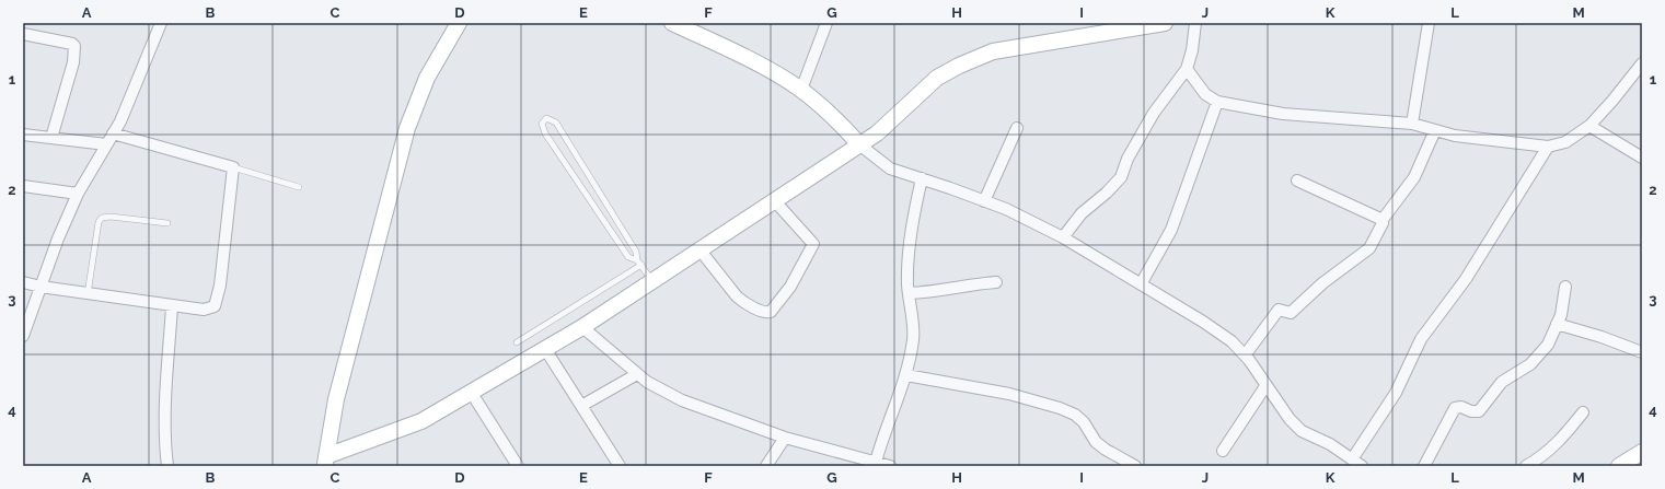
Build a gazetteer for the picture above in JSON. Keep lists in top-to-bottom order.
{
  "grid": {
    "columns": [
      "A",
      "B",
      "C",
      "D",
      "E",
      "F",
      "G",
      "H",
      "I",
      "J",
      "K",
      "L",
      "M"
    ],
    "rows": [
      "1",
      "2",
      "3",
      "4"
    ]
  }
}
